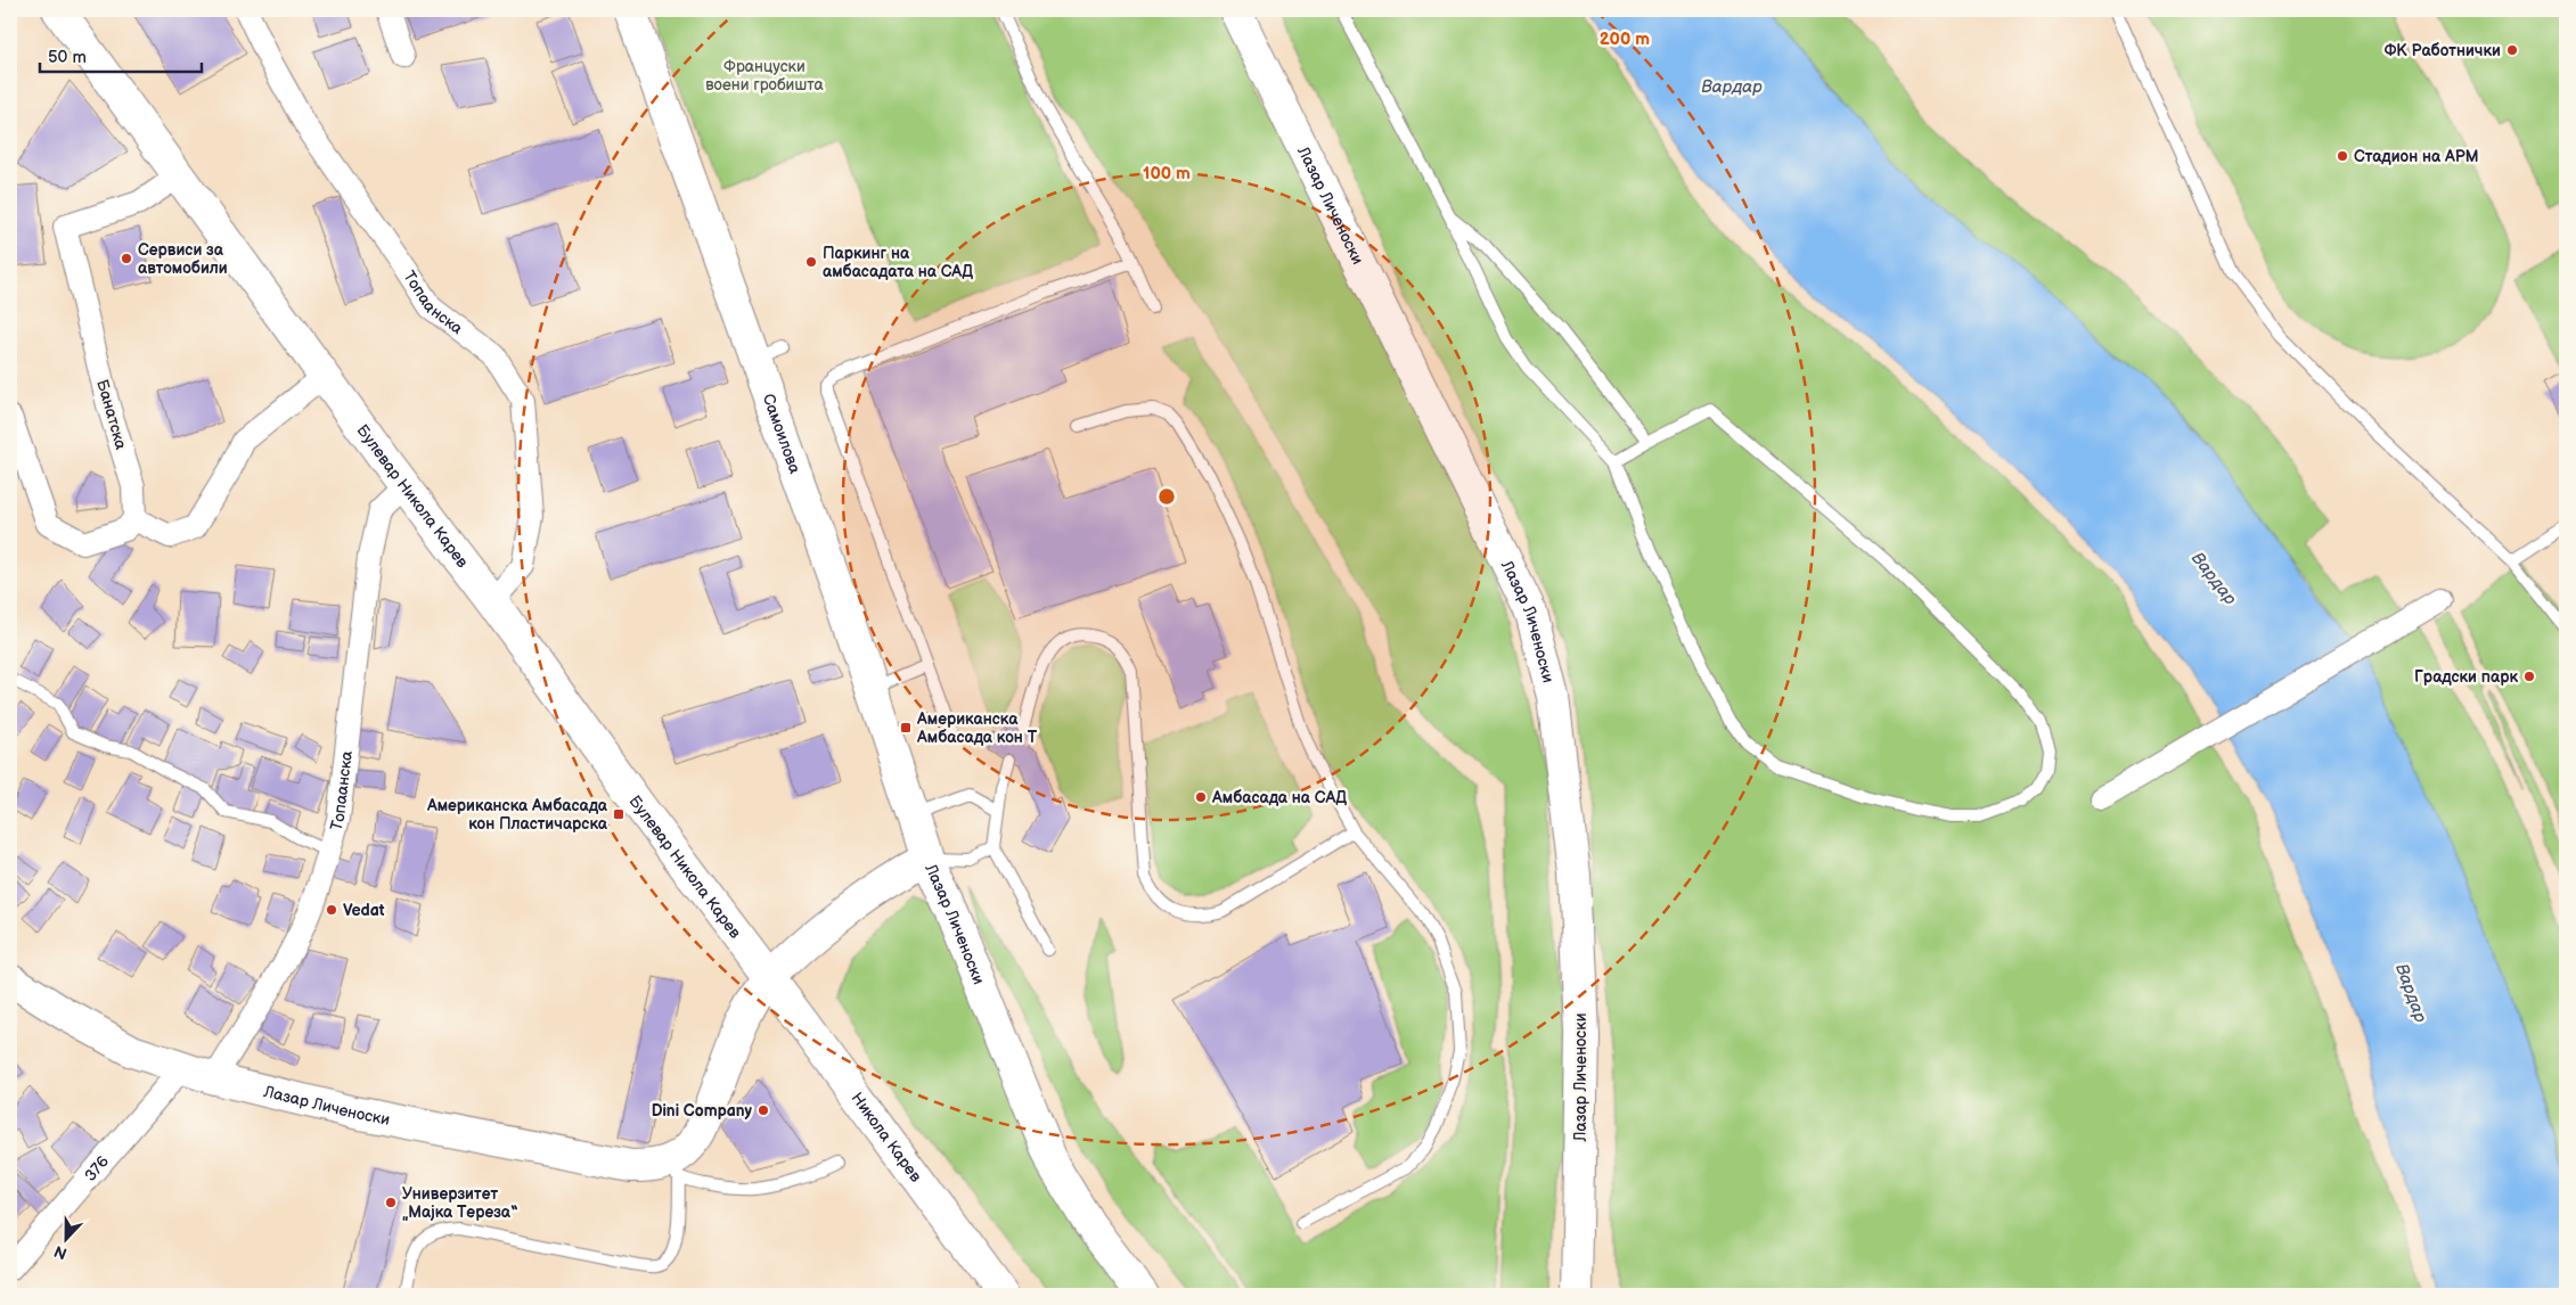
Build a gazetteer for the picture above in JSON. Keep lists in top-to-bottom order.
{
  "streets": {
    "street": [
      "Лазар Личеноски",
      "Топаанска",
      "Банатска",
      "Самоилова",
      "Булевар Никола Карев",
      "Никола Карев",
      "376"
    ]
  },
  "crossings": [
    ["Лазар Личеноски", "Топаанска"],
    ["Лазар Личеноски", "Самоилова"],
    ["Лазар Личеноски", "Булевар Никола Карев"],
    ["Лазар Личеноски", "Никола Карев"],
    ["Лазар Личеноски", "376"],
    ["Топаанска", "Булевар Никола Карев"],
    ["Банатска", "Булевар Никола Карев"],
    ["Булевар Никола Карев", "Никола Карев"]
  ],
  "water": ["Вардар"],
  "parks": ["Француски воени гробишта"],
  "places": {
    "other": [
      "ФК Работнички",
      "Стадион на АРМ",
      "Сервиси за автомобили",
      "Паркинг на амбасадата на САД",
      "Градски парк",
      "Амбасада на САД",
      "Vedat",
      "Dini Company",
      "Универзитет „Мајка Тереза“"
    ],
    "transit": ["Американска Амбасада кон Т", "Американска Амбасада кон Пластичарска"]
  },
  "scale_bar": "50 m",
  "north": "bottom",
  "rings": ["200 m", "100 m"]
}
